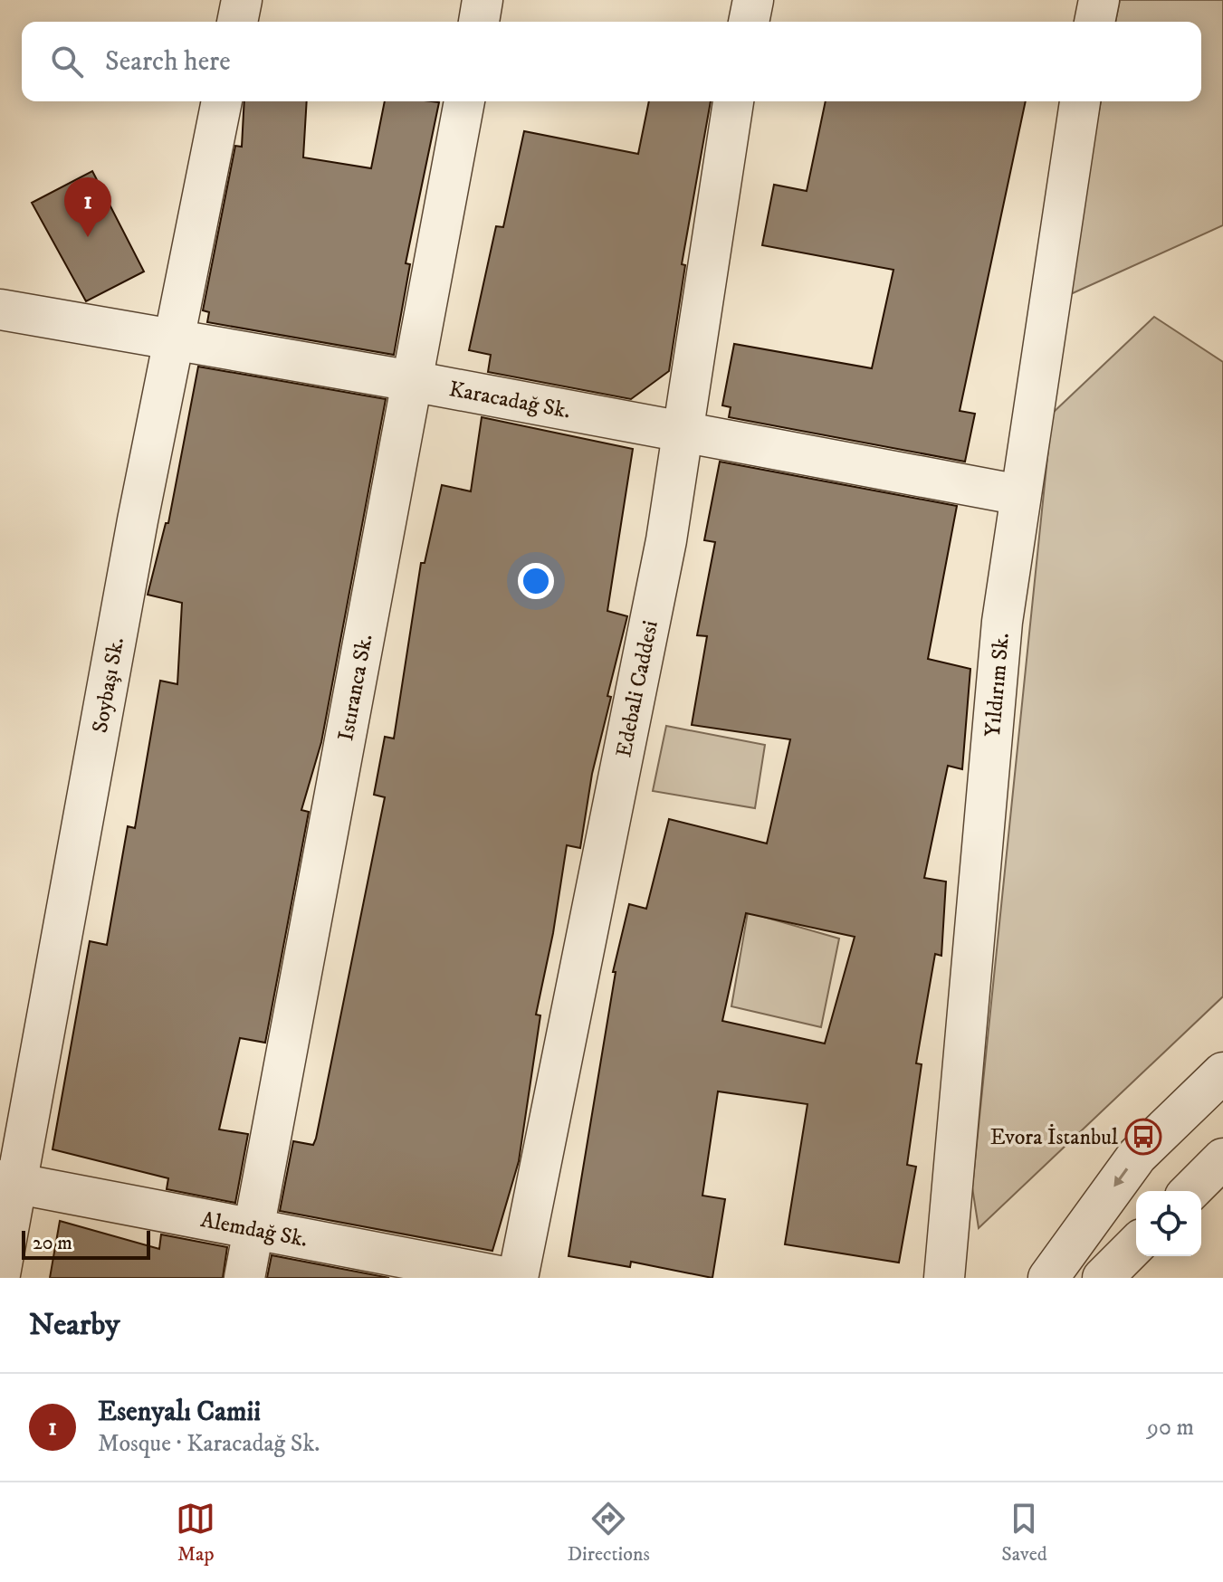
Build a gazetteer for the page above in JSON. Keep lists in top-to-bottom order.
{
  "streets": {
    "street": [
      "Karacadağ Sk.",
      "Soybaşı Sk.",
      "Yıldırım Sk.",
      "Istıranca Sk.",
      "Edebali Caddesi",
      "Alemdağ Sk."
    ]
  },
  "crossings": [
    ["Karacadağ Sk.", "Soybaşı Sk."],
    ["Karacadağ Sk.", "Yıldırım Sk."],
    ["Karacadağ Sk.", "Istıranca Sk."],
    ["Karacadağ Sk.", "Edebali Caddesi"],
    ["Soybaşı Sk.", "Alemdağ Sk."],
    ["Istıranca Sk.", "Alemdağ Sk."]
  ],
  "places": {
    "bus stop": ["Evora İstanbul"]
  },
  "scale_bar": "20 m",
  "page": {
    "search": "Search here",
    "pins": "1",
    "scale": "20 m",
    "heading": "Nearby",
    "list": [
      {
        "mark": "1",
        "name": "Esenyalı Camii",
        "note": "Mosque · Karacadağ Sk.",
        "value": "90 m"
      }
    ],
    "nav": ["Map", "Directions", "Saved"]
  }
}
